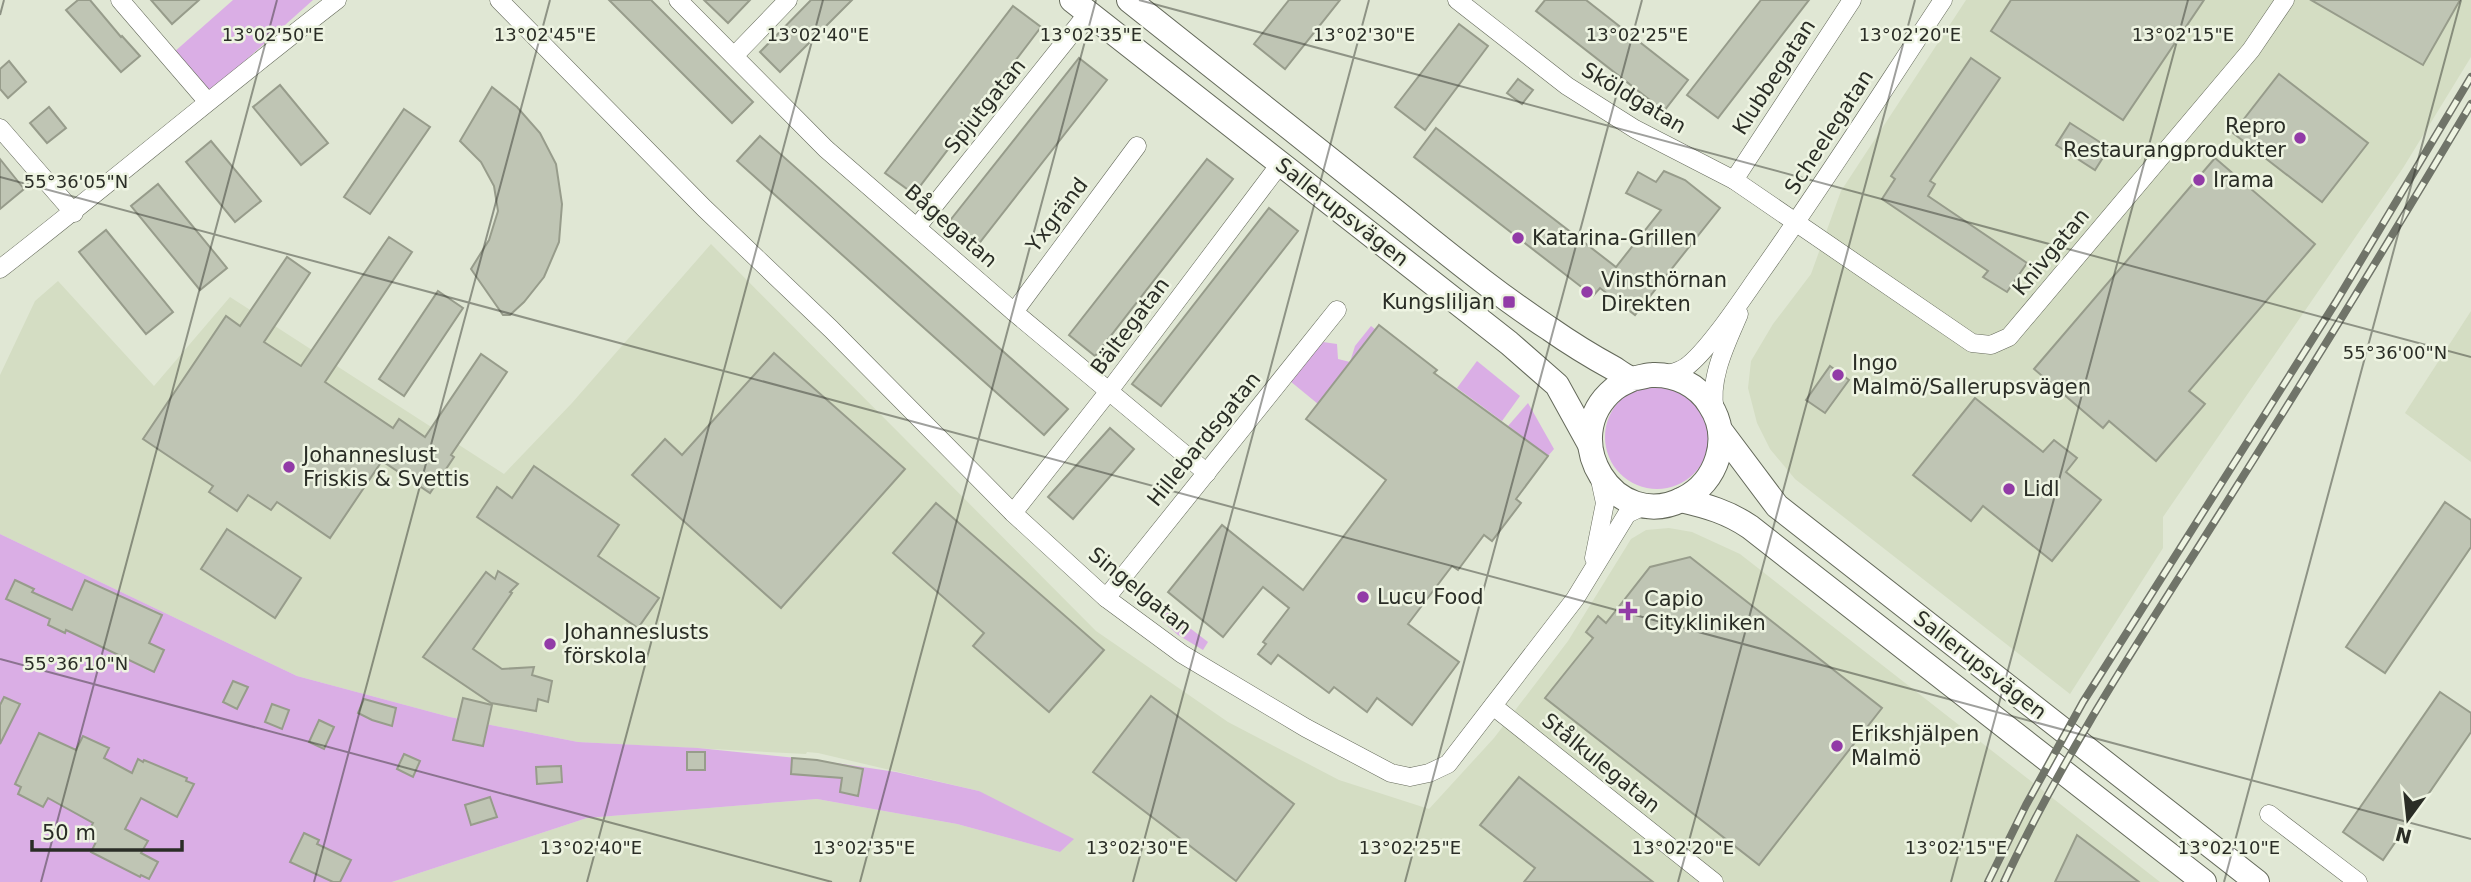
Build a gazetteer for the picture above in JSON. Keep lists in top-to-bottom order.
{
  "streets": {
    "main road": ["Sallerupsvägen"],
    "street": [
      "Klubbegatan",
      "Sköldgatan",
      "Spjutgatan",
      "Scheelegatan",
      "Yxgränd",
      "Bågegatan",
      "Knivgatan",
      "Bältegatan",
      "Hillebardsgatan",
      "Singelgatan",
      "Stålkulegatan"
    ]
  },
  "crossings": [
    ["Klubbegatan", "Sköldgatan"],
    ["Sköldgatan", "Scheelegatan"],
    ["Sköldgatan", "Knivgatan"],
    ["Spjutgatan", "Sallerupsvägen"],
    ["Spjutgatan", "Bågegatan"],
    ["Scheelegatan", "Sallerupsvägen"],
    ["Scheelegatan", "Knivgatan"],
    ["Scheelegatan", "Singelgatan"],
    ["Sallerupsvägen", "Bältegatan"],
    ["Sallerupsvägen", "Singelgatan"],
    ["Yxgränd", "Bågegatan"],
    ["Bågegatan", "Bältegatan"],
    ["Bågegatan", "Hillebardsgatan"],
    ["Bältegatan", "Singelgatan"],
    ["Hillebardsgatan", "Singelgatan"],
    ["Singelgatan", "Stålkulegatan"]
  ],
  "places": {
    "other": [
      "Repro Restaurangprodukter",
      "Irama",
      "Katarina-Grillen",
      "Vinsthörnan Direkten",
      "Ingo Malmö/Sallerupsvägen",
      "Johanneslust Friskis & Svettis",
      "Lidl",
      "Lucu Food",
      "Johanneslusts förskola",
      "Erikshjälpen Malmö"
    ],
    "transit": ["Kungsliljan"],
    "health": ["Capio Citykliniken"]
  },
  "scale_bar": "50 m",
  "north": "bottom",
  "coordinates": [
    "13°02'50\"E",
    "13°02'45\"E",
    "13°02'40\"E",
    "13°02'35\"E",
    "13°02'30\"E",
    "13°02'25\"E",
    "13°02'20\"E",
    "13°02'15\"E",
    "55°36'05\"N",
    "55°36'00\"N",
    "55°36'10\"N",
    "13°02'10\"E"
  ]
}
